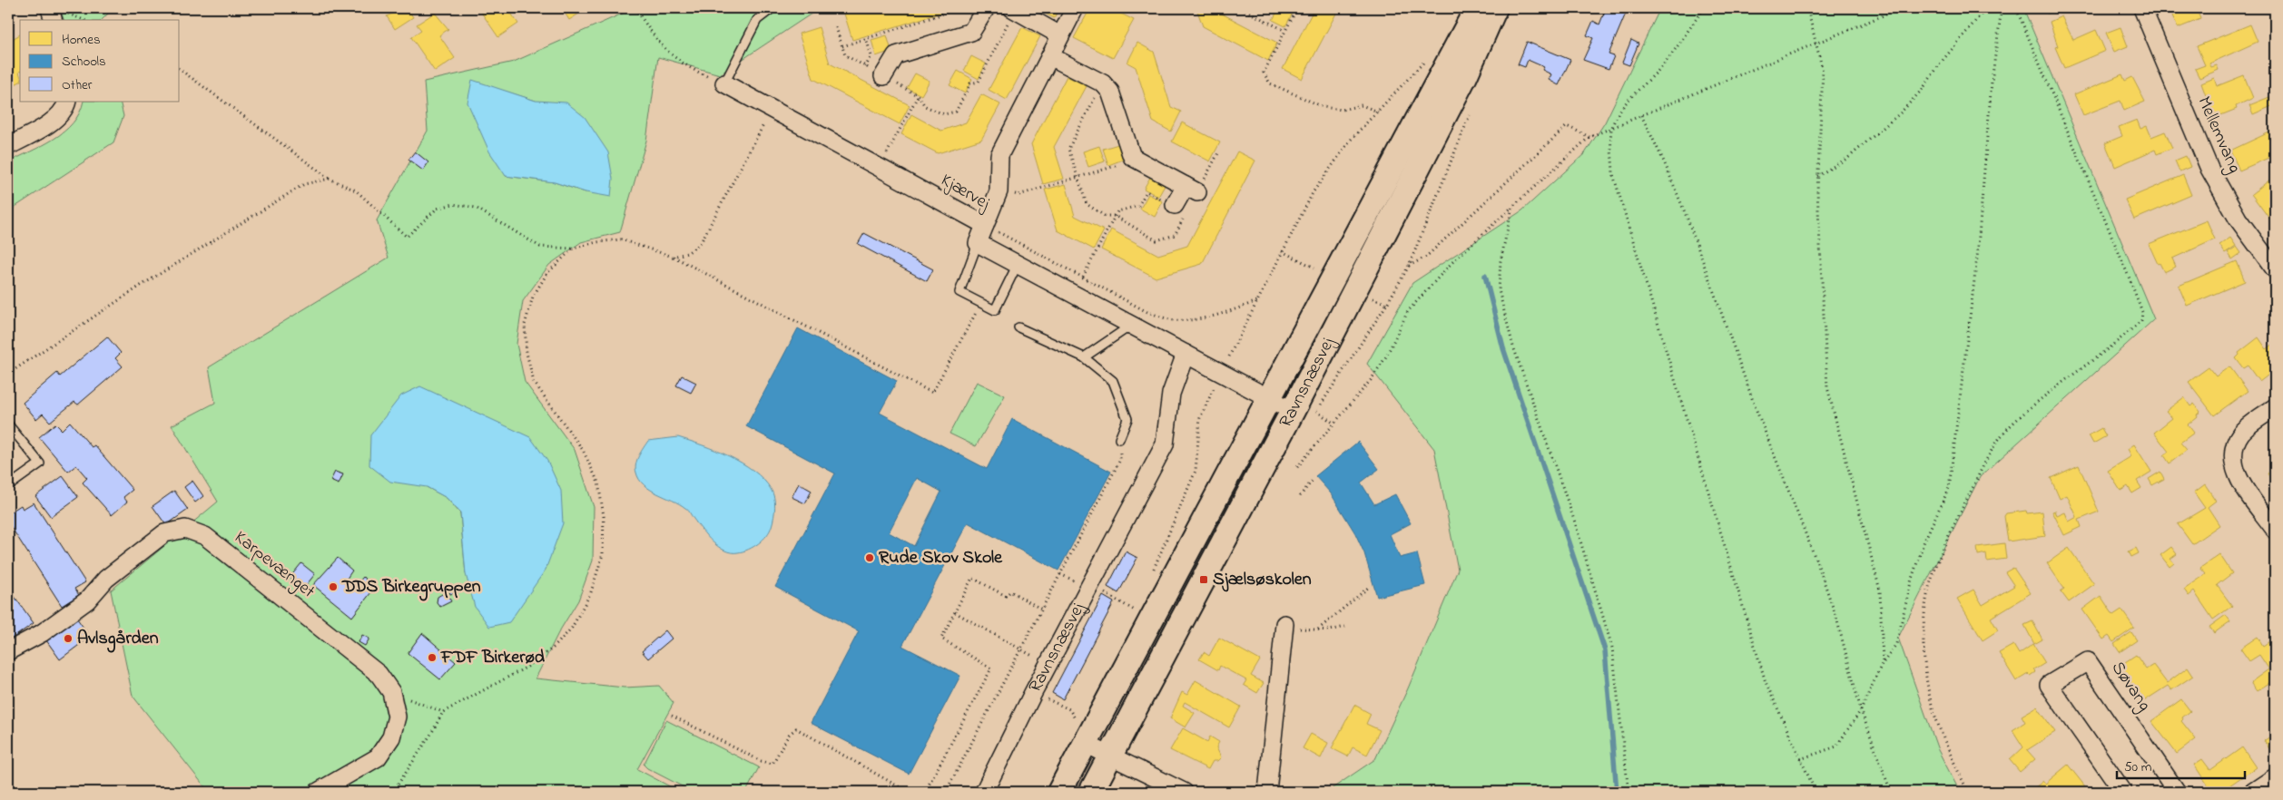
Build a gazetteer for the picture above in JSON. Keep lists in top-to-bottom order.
{
  "streets": {
    "main road": ["Ravnsnæsvej"],
    "street": [
      "Mellemvang",
      "Kjærvej",
      "Karpevænget",
      "Søvang"
    ]
  },
  "places": {
    "other": [
      "Rude Skov Skole",
      "DDS Birkegruppen",
      "Avlsgården",
      "FDF Birkerød"
    ],
    "transit": ["Sjælsøskolen"]
  },
  "legend": ["Homes", "Schools", "Other"],
  "scale_bar": "50 m"
}
